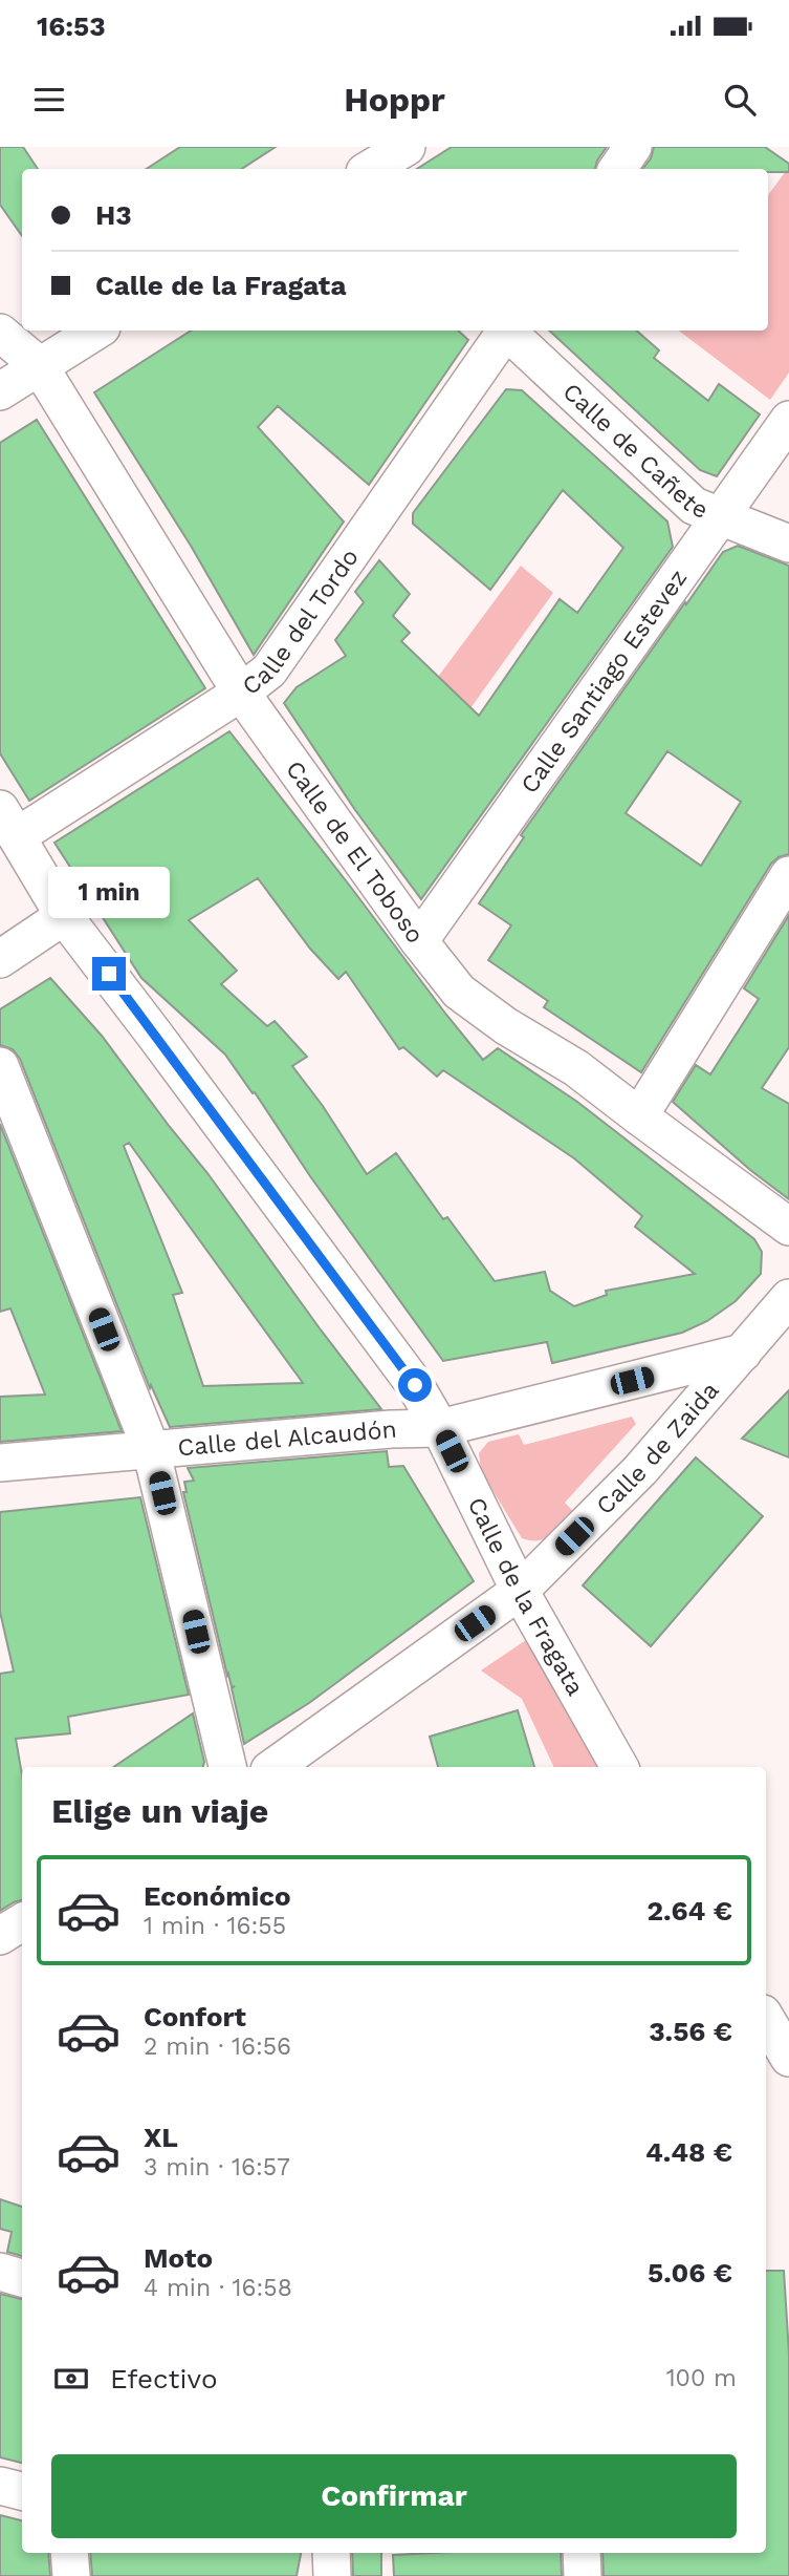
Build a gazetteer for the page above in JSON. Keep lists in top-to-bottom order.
{
  "streets": {
    "street": [
      "Calle de Cañete",
      "Calle del Tordo",
      "Calle Santiago Estevez",
      "Calle de El Toboso",
      "Calle del Alcaudón",
      "Calle de Zaida",
      "Calle de la Fragata"
    ]
  },
  "crossings": [
    ["Calle de Cañete", "Calle Santiago Estevez"],
    ["Calle del Tordo", "Calle de El Toboso"],
    ["Calle del Tordo", "Calle de la Fragata"],
    ["Calle Santiago Estevez", "Calle de El Toboso"],
    ["Calle del Alcaudón", "Calle de Zaida"],
    ["Calle del Alcaudón", "Calle de la Fragata"],
    ["Calle de Zaida", "Calle de la Fragata"]
  ],
  "page": {
    "status": "16:53",
    "header": "Hoppr",
    "banner": ["H3", "Calle de la Fragata"],
    "bubble": "1 min",
    "heading": "Elige un viaje",
    "list": [
      {
        "name": "Económico",
        "note": "1 min · 16:55",
        "value": "2.64 €"
      },
      {
        "name": "Confort",
        "note": "2 min · 16:56",
        "value": "3.56 €"
      },
      {
        "name": "XL",
        "note": "3 min · 16:57",
        "value": "4.48 €"
      },
      {
        "name": "Moto",
        "note": "4 min · 16:58",
        "value": "5.06 €"
      }
    ],
    "pay": ["Efectivo", "100 m"],
    "buttons": "Confirmar"
  }
}
